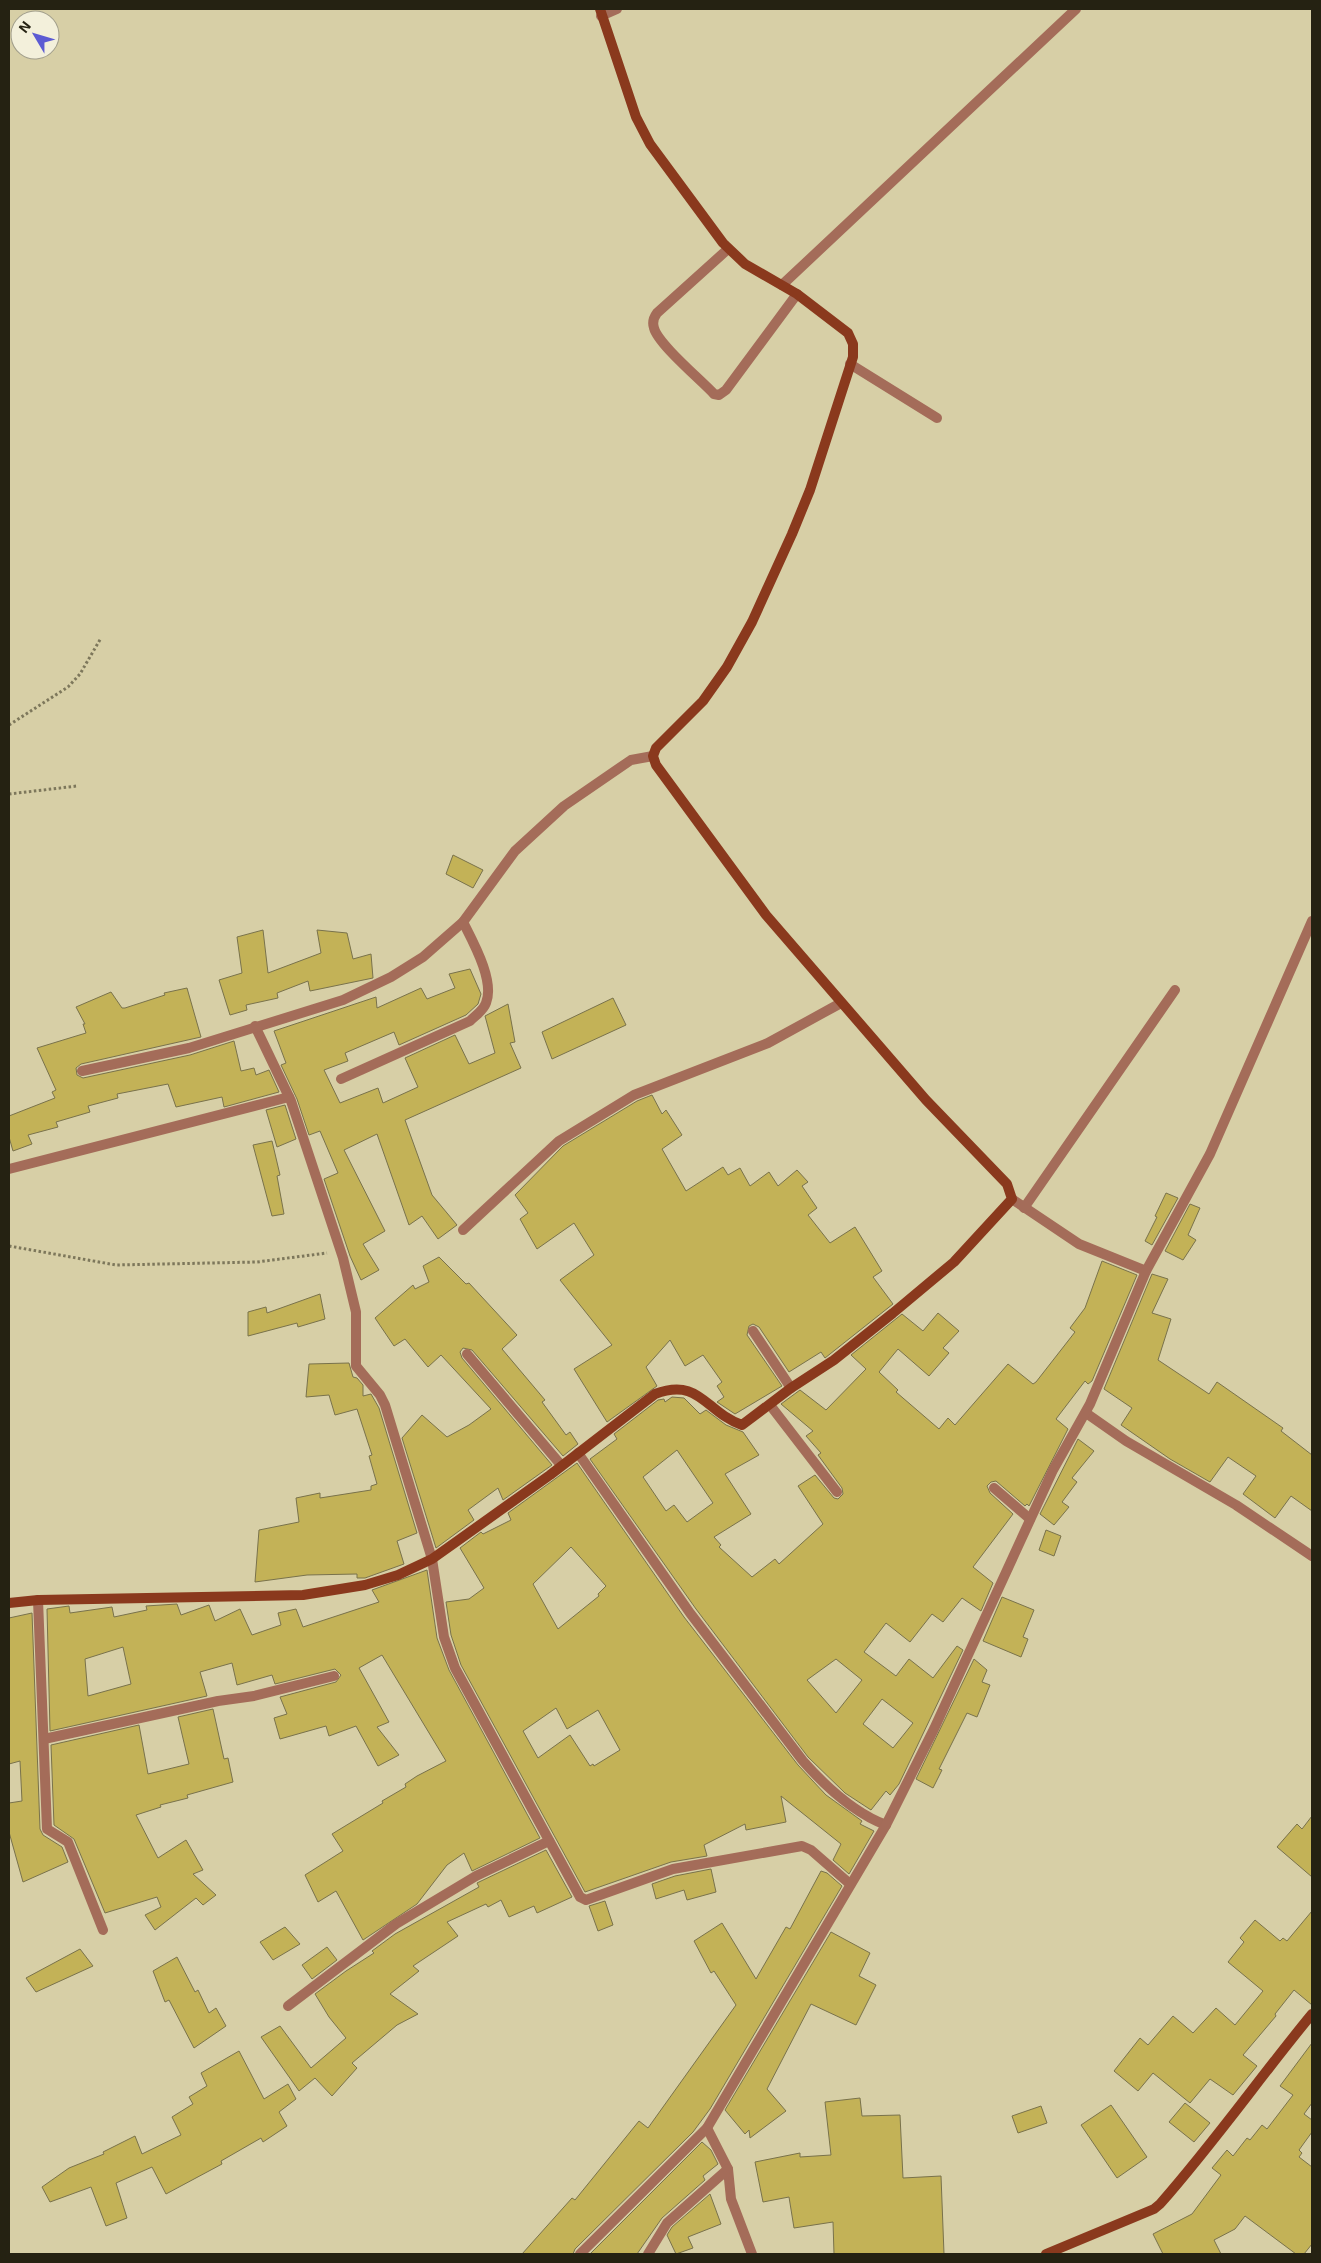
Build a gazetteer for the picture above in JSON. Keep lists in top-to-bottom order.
{
  "north": "top left"
}
